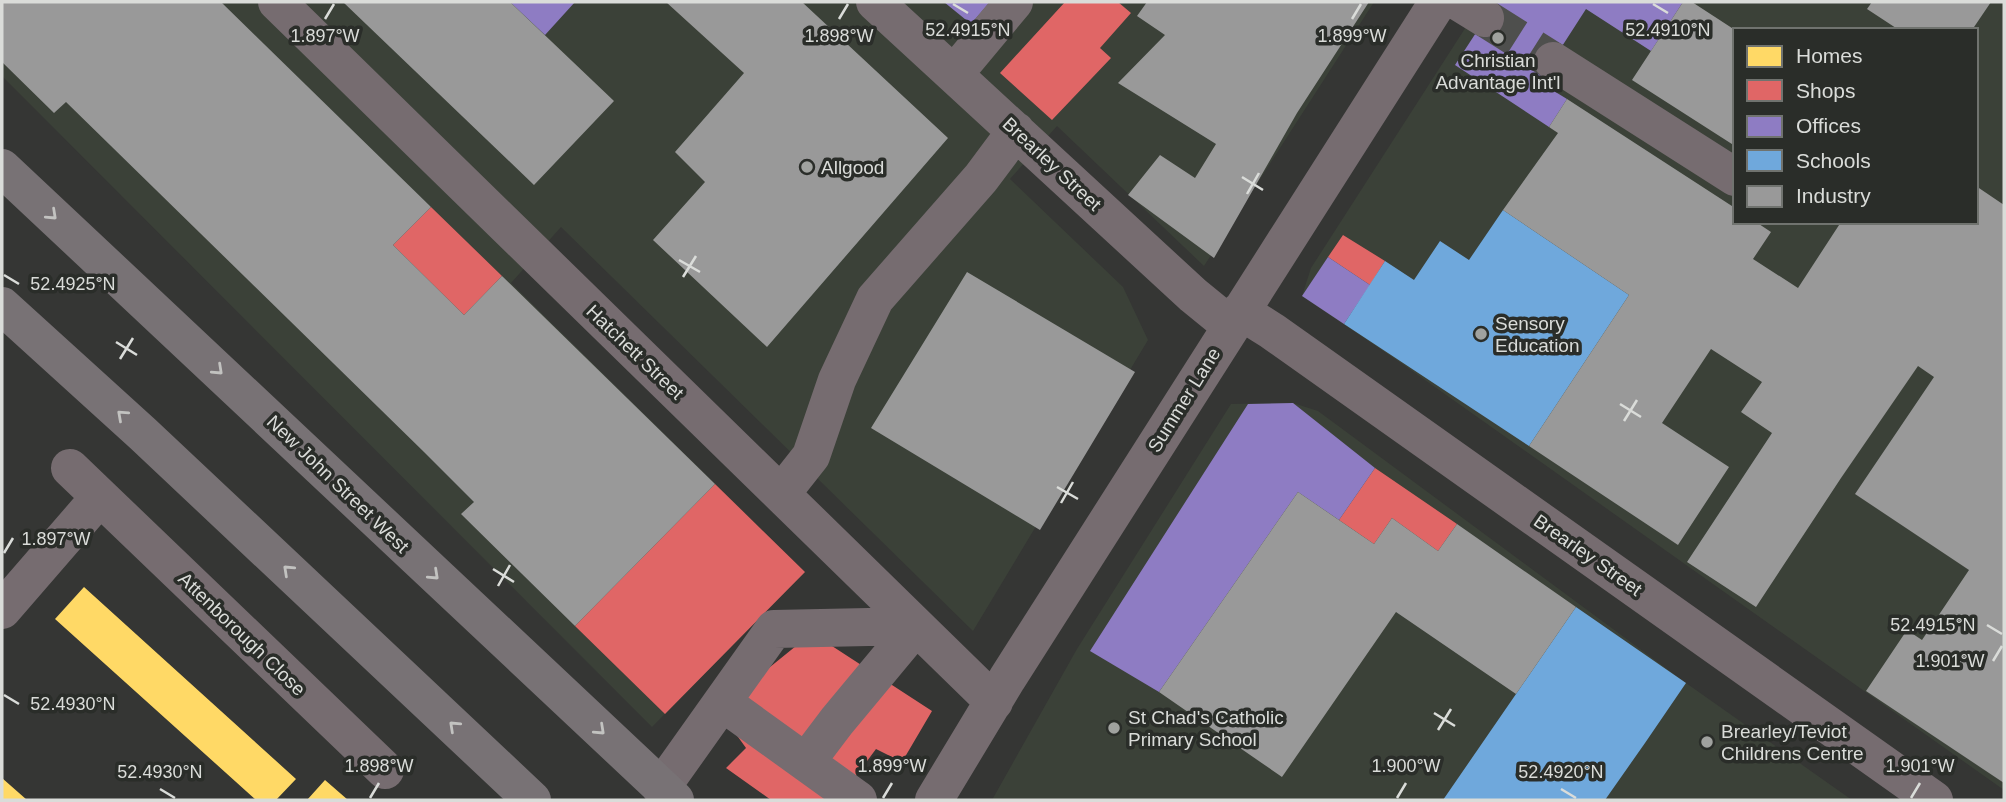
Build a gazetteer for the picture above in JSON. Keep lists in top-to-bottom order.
{
  "streets": {
    "highway": ["New John Street West"],
    "street": [
      "Brearley Street",
      "Hatchett Street",
      "Summer Lane",
      "Attenborough Close"
    ]
  },
  "crossings": [
    ["Brearley Street", "Summer Lane"],
    ["Hatchett Street", "Summer Lane"]
  ],
  "places": [
    "Christian Advantage Int'l",
    "Allgood",
    "Sensory Education",
    "St Chad's Catholic Primary School",
    "Brearley/Teviot Childrens Centre"
  ],
  "legend": [
    "Homes",
    "Shops",
    "Offices",
    "Schools",
    "Industry"
  ],
  "coordinates": [
    "52.4915°N",
    "52.4910°N",
    "1.898°W",
    "1.899°W",
    "1.897°W",
    "52.4925°N",
    "1.901°W",
    "52.4930°N",
    "1.900°W",
    "52.4920°N"
  ]
}
